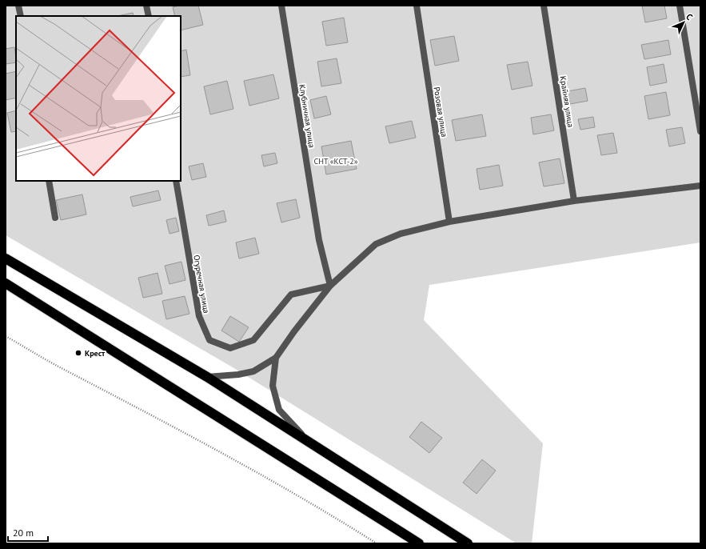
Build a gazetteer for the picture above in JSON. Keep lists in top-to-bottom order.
{
  "streets": {
    "street": [
      "Крайняя улица",
      "Розовая улица",
      "Клубничная улица",
      "Огуречная улица"
    ]
  },
  "crossings": [
    ["Клубничная улица", "Огуречная улица"]
  ],
  "parks": ["СНТ «КСТ-2»"],
  "places": ["Крест"],
  "scale_bar": "20 m",
  "north": "top right"
}
